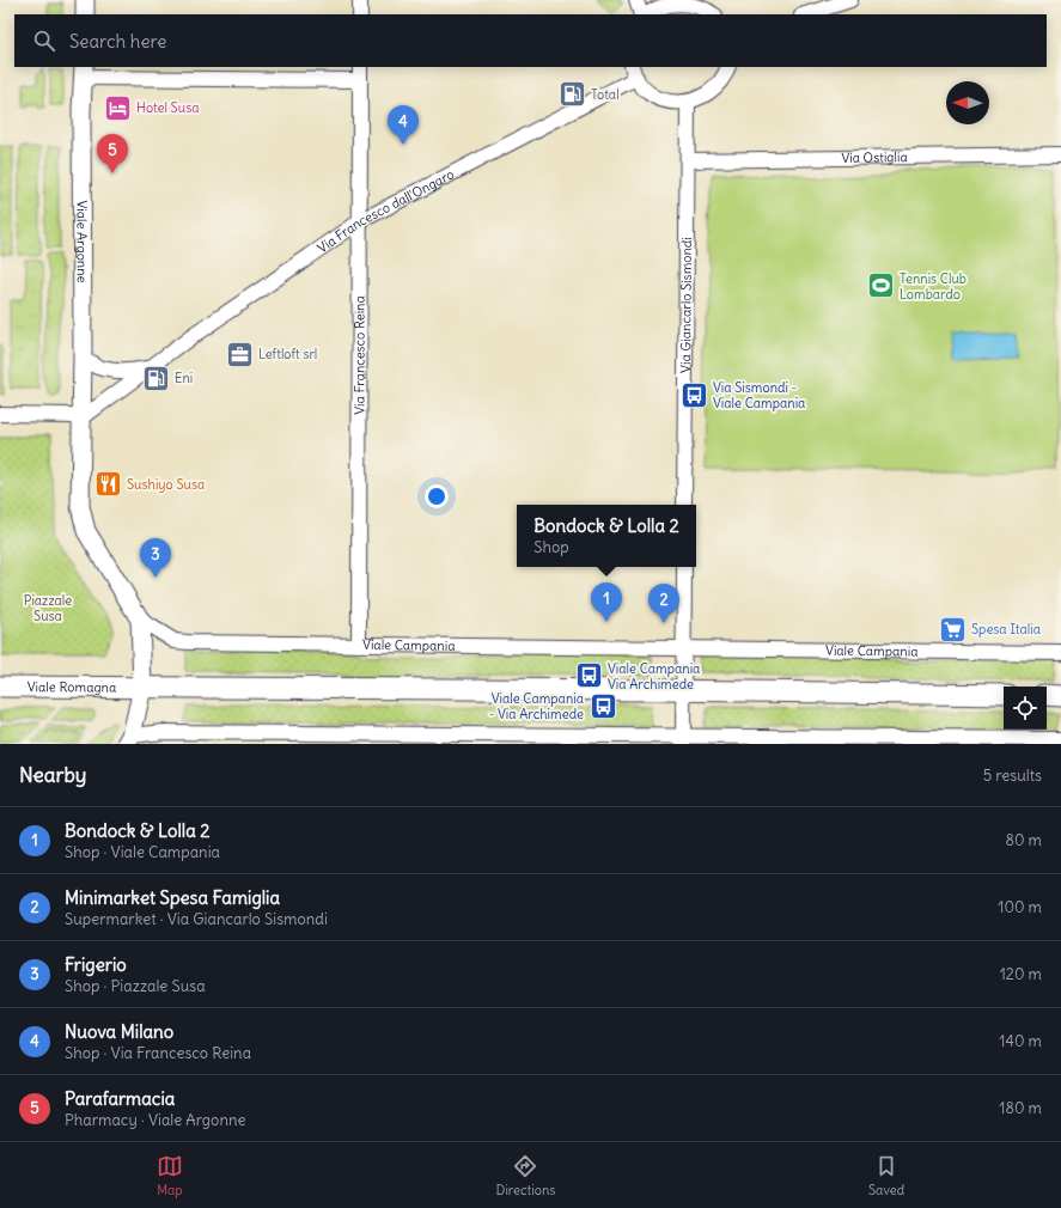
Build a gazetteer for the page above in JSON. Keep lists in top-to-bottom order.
{
  "streets": {
    "main road": ["Viale Romagna"],
    "street": [
      "Via Ostiglia",
      "Via Francesco dall'Ongaro",
      "Viale Argonne",
      "Via Giancarlo Sismondi",
      "Via Francesco Reina",
      "Viale Campania"
    ]
  },
  "crossings": [
    ["Via Ostiglia", "Via Giancarlo Sismondi"],
    ["Via Francesco dall'Ongaro", "Viale Argonne"],
    ["Via Francesco dall'Ongaro", "Via Francesco Reina"],
    ["Via Francesco Reina", "Viale Campania"]
  ],
  "parks": ["Piazzale Susa"],
  "places": {
    "fuel station": ["Total", "Eni"],
    "hotel": ["Hotel Susa"],
    "sports": ["Tennis Club Lombardo"],
    "office": ["Leftloft srl"],
    "bus stop": ["Via Sismondi - Viale Campania", "Viale Campania Via Archimede", "Viale Campania - Via Archimede"],
    "restaurant": ["Sushiyo Susa"],
    "supermarket": ["Spesa Italia"]
  },
  "north": "left",
  "page": {
    "search": "Search here",
    "pins": [
      "4",
      "5",
      "3",
      "1",
      "2"
    ],
    "popup": ["Bondock & Lolla 2", "Shop"],
    "heading": ["Nearby", "5 results"],
    "list": [
      {
        "mark": "1",
        "name": "Bondock & Lolla 2",
        "note": "Shop · Viale Campania",
        "value": "80 m"
      },
      {
        "mark": "2",
        "name": "Minimarket Spesa Famiglia",
        "note": "Supermarket · Via Giancarlo Sismondi",
        "value": "100 m"
      },
      {
        "mark": "3",
        "name": "Frigerio",
        "note": "Shop · Piazzale Susa",
        "value": "120 m"
      },
      {
        "mark": "4",
        "name": "Nuova Milano",
        "note": "Shop · Via Francesco Reina",
        "value": "140 m"
      },
      {
        "mark": "5",
        "name": "Parafarmacia",
        "note": "Pharmacy · Viale Argonne",
        "value": "180 m"
      }
    ],
    "nav": ["Map", "Directions", "Saved"]
  }
}
